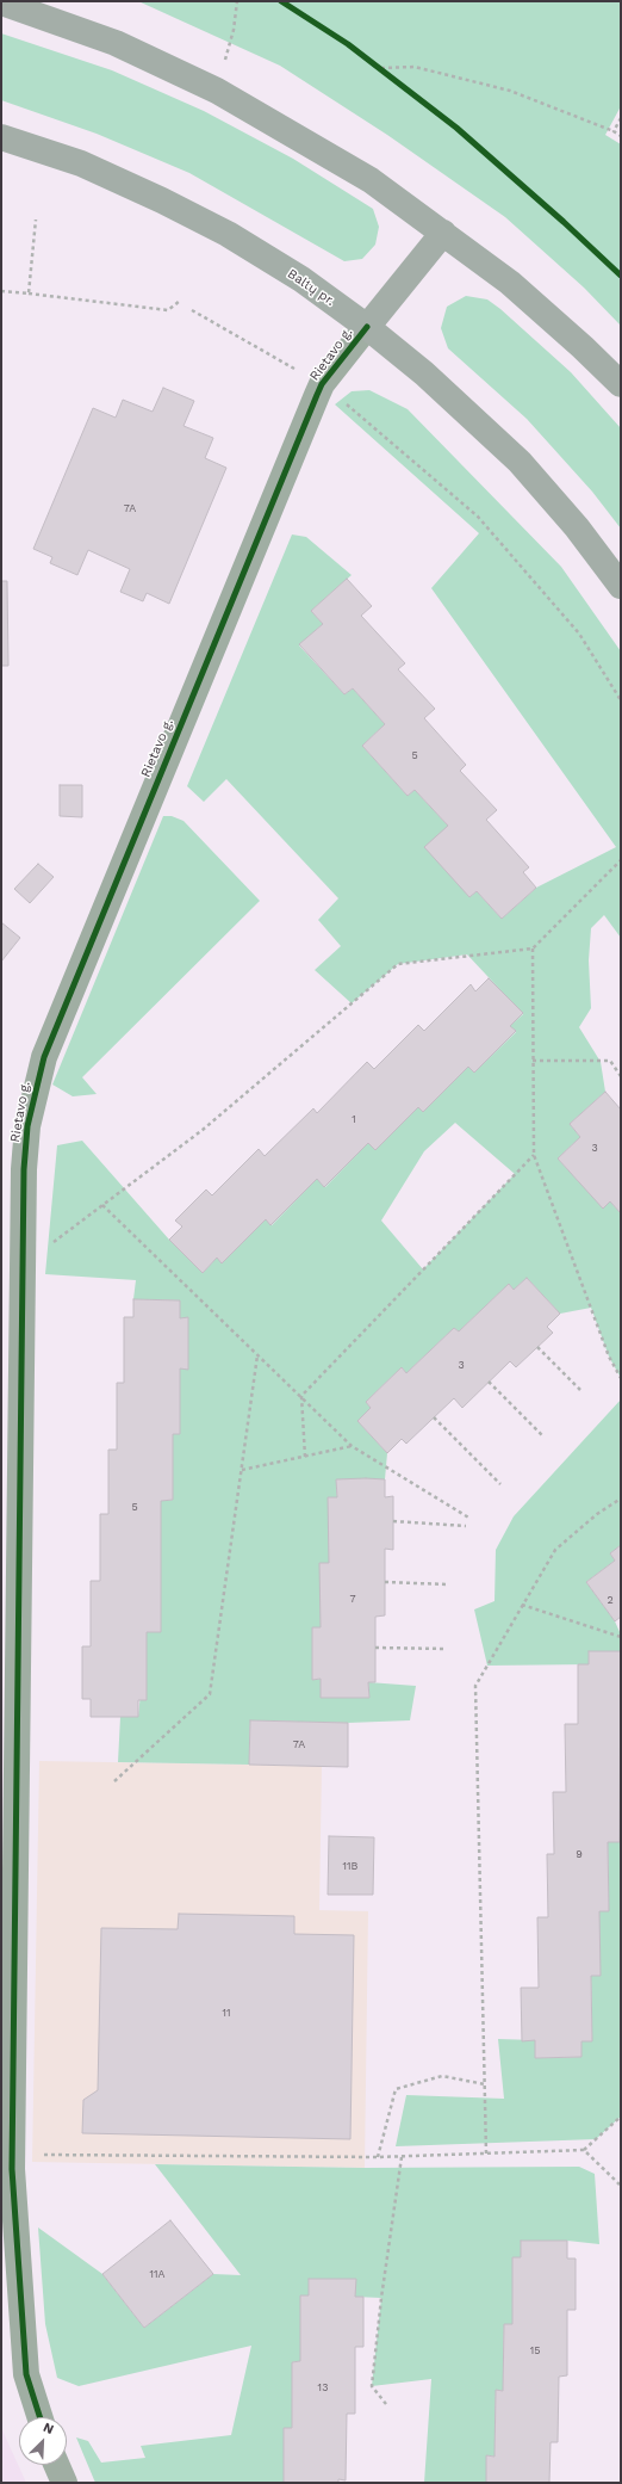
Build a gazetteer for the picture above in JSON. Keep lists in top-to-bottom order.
{
  "streets": {
    "main road": ["Baltų pr."],
    "street": ["Rietavo g."]
  },
  "crossings": [
    ["Baltų pr.", "Rietavo g."]
  ],
  "house_numbers": [
    "7A",
    "5",
    "1",
    "3",
    "3",
    "5",
    "7",
    "2",
    "7A",
    "9",
    "11B",
    "11",
    "11A",
    "15",
    "13"
  ],
  "north": "top right"
}
